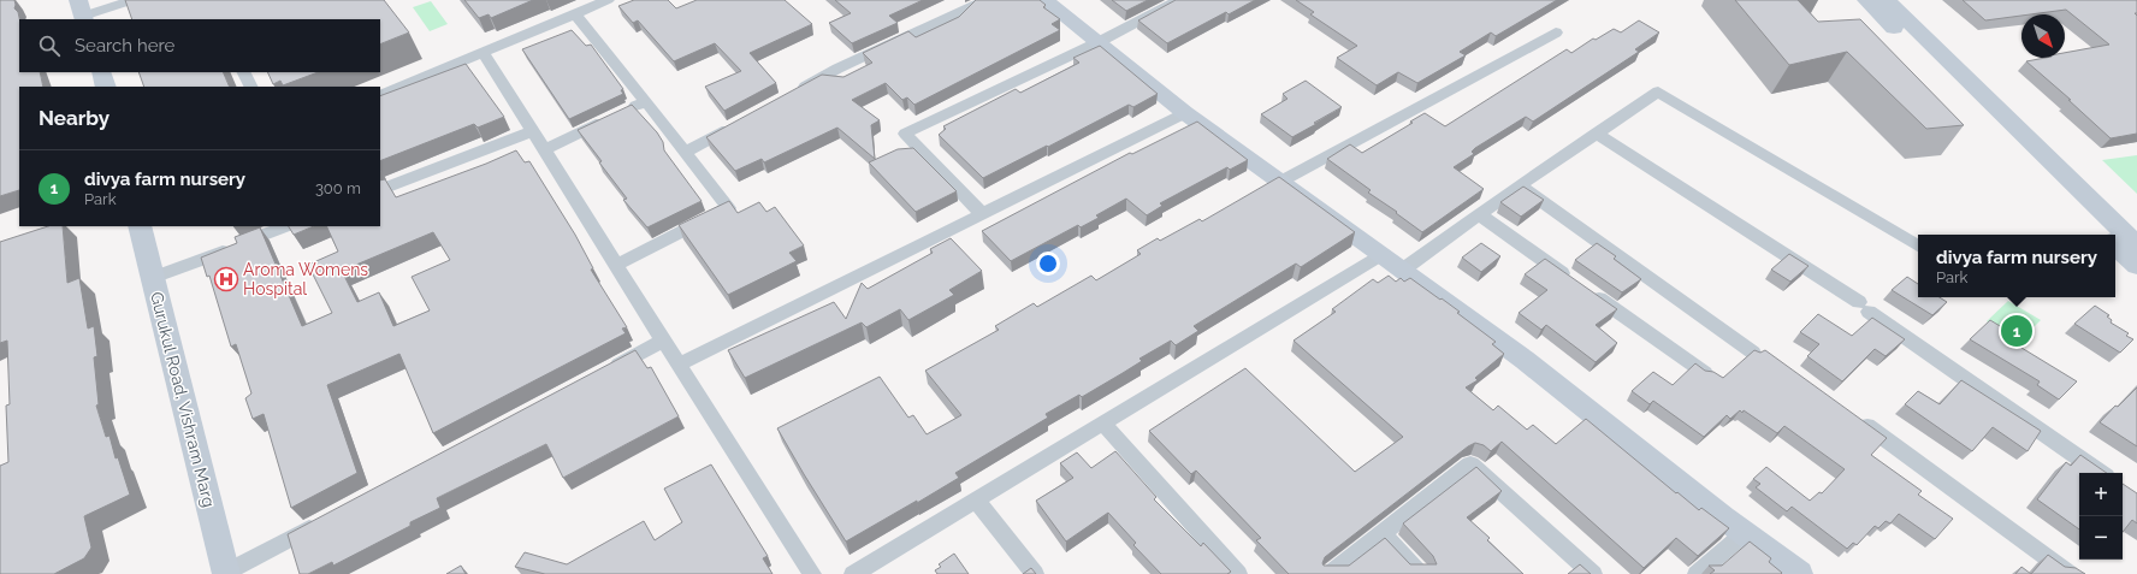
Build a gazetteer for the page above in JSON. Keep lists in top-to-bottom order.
{
  "streets": {
    "street": ["Gurukul Road, Vishram Marg"]
  },
  "places": {
    "hospital": ["Aroma Womens Hospital"]
  },
  "north": "bottom right",
  "page": {
    "search": "Search here",
    "heading": "Nearby",
    "list": [
      {
        "mark": "1",
        "name": "divya farm nursery",
        "note": "Park",
        "value": "300 m"
      }
    ],
    "popup": ["divya farm nursery", "Park"],
    "pins": "1",
    "map_buttons": ["+", "−"]
  }
}
